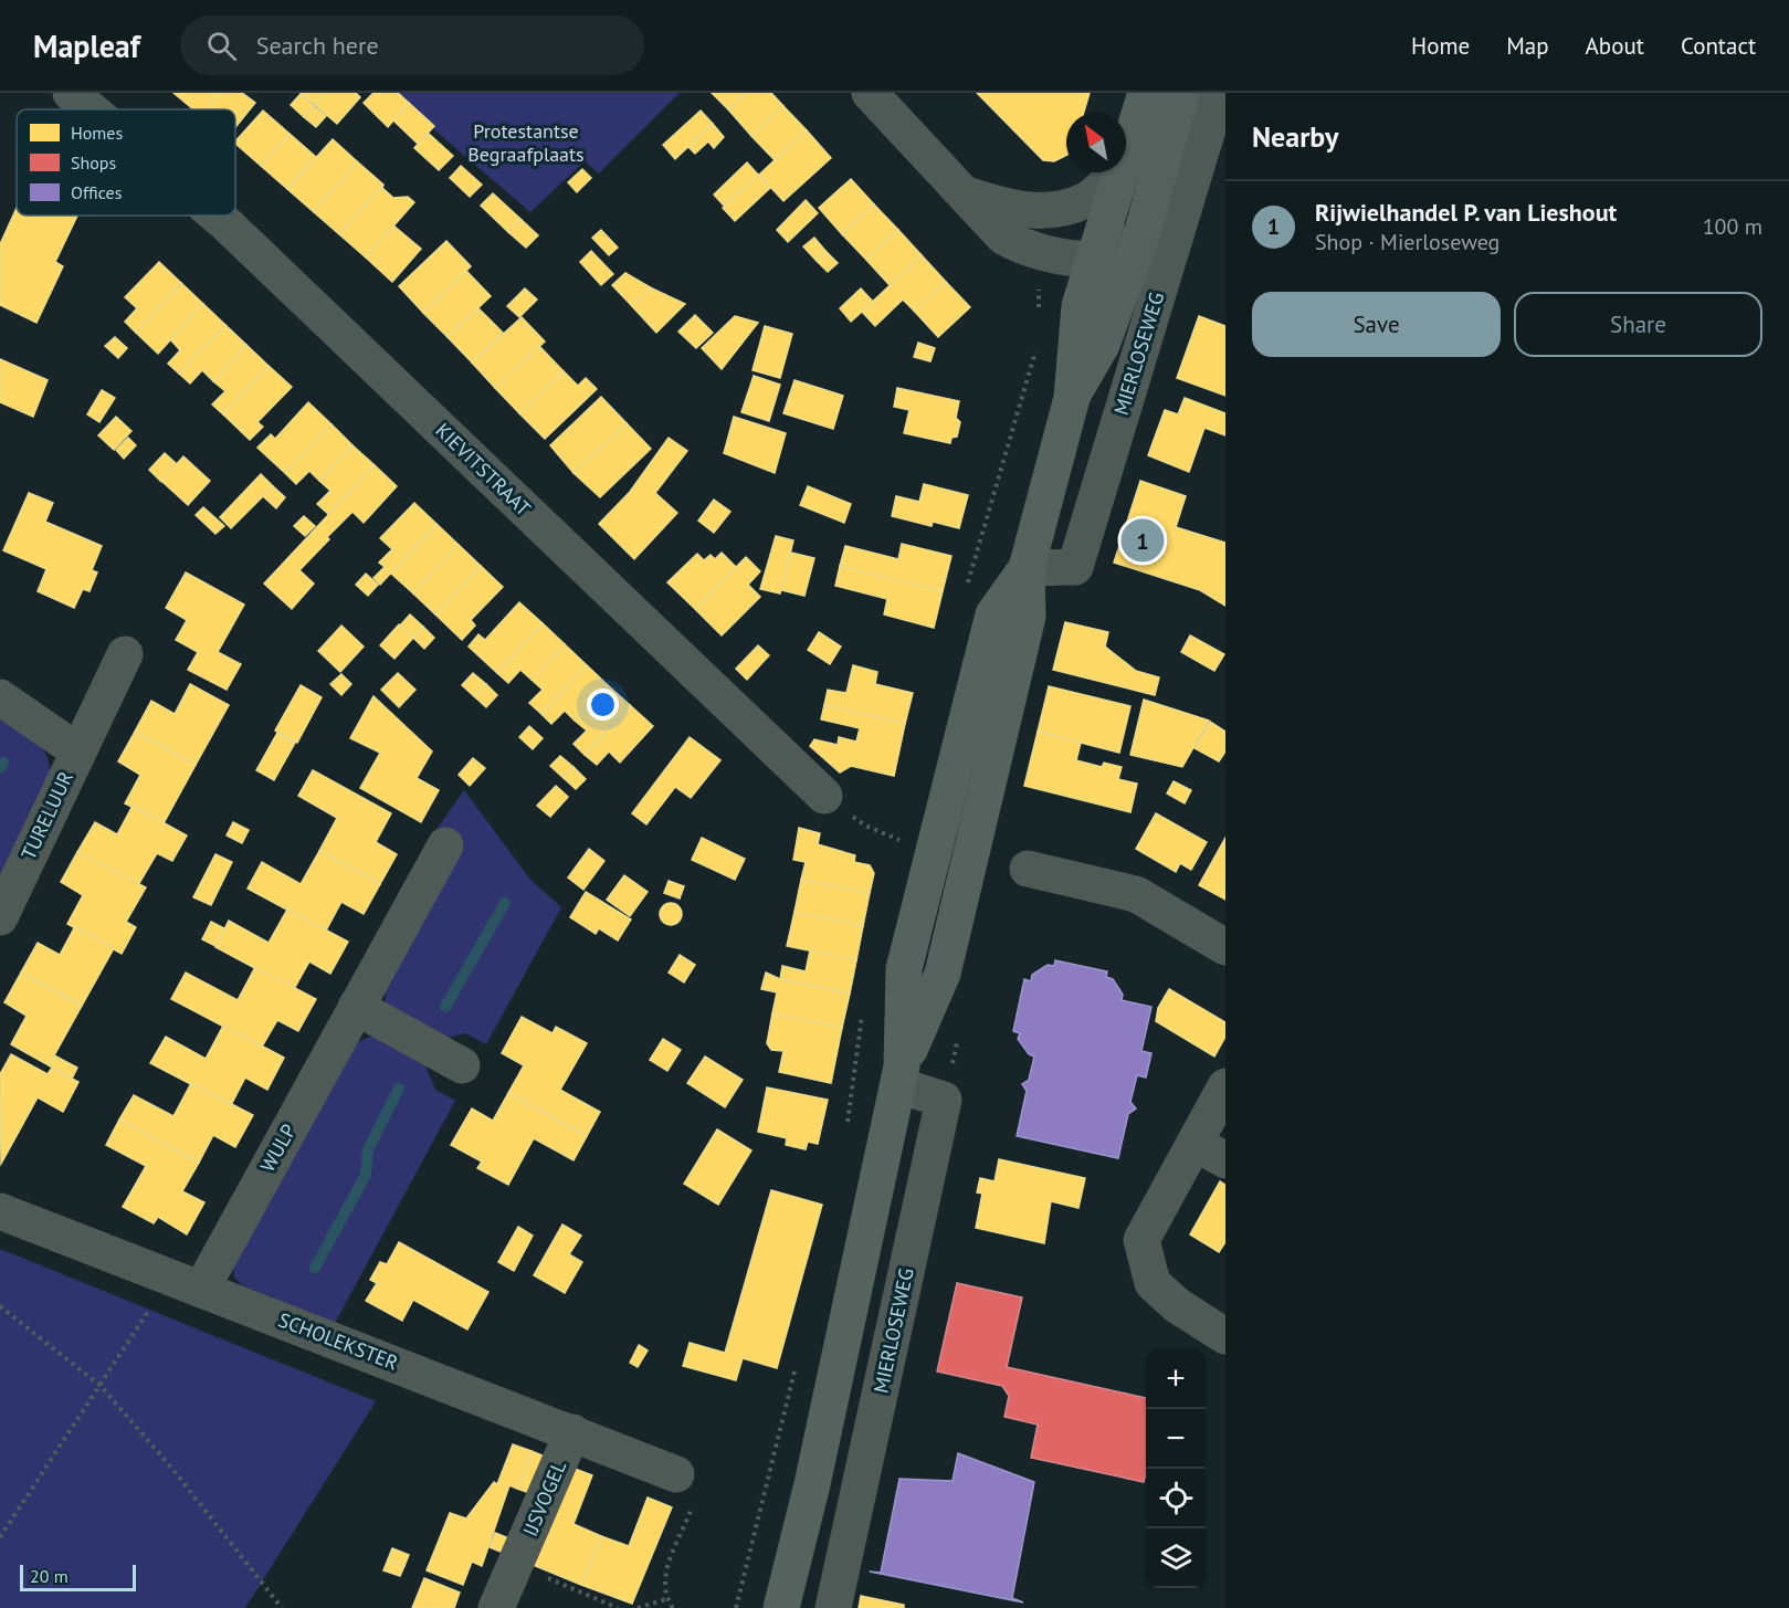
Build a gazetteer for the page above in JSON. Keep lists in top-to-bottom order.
{
  "streets": {
    "main road": ["MIERLOSEWEG"],
    "street": [
      "KIEVITSTRAAT",
      "TURELUUR",
      "WULP",
      "SCHOLEKSTER",
      "IJSVOGEL"
    ]
  },
  "crossings": [
    ["WULP", "SCHOLEKSTER"],
    ["SCHOLEKSTER", "IJSVOGEL"]
  ],
  "parks": ["Protestantse Begraafplaats"],
  "legend": ["Homes", "Shops", "Offices"],
  "scale_bar": "20 m",
  "north": "top left",
  "page": {
    "header": "Mapleaf",
    "search": "Search here",
    "nav": [
      "Home",
      "Map",
      "About",
      "Contact"
    ],
    "heading": "Nearby",
    "list": [
      {
        "mark": "1",
        "name": "Rijwielhandel P. van Lieshout",
        "note": "Shop · Mierloseweg",
        "value": "100 m"
      }
    ],
    "buttons": ["Save", "Share"],
    "pins": "1",
    "map_buttons": ["+", "−"],
    "scale": "20 m"
  }
}
